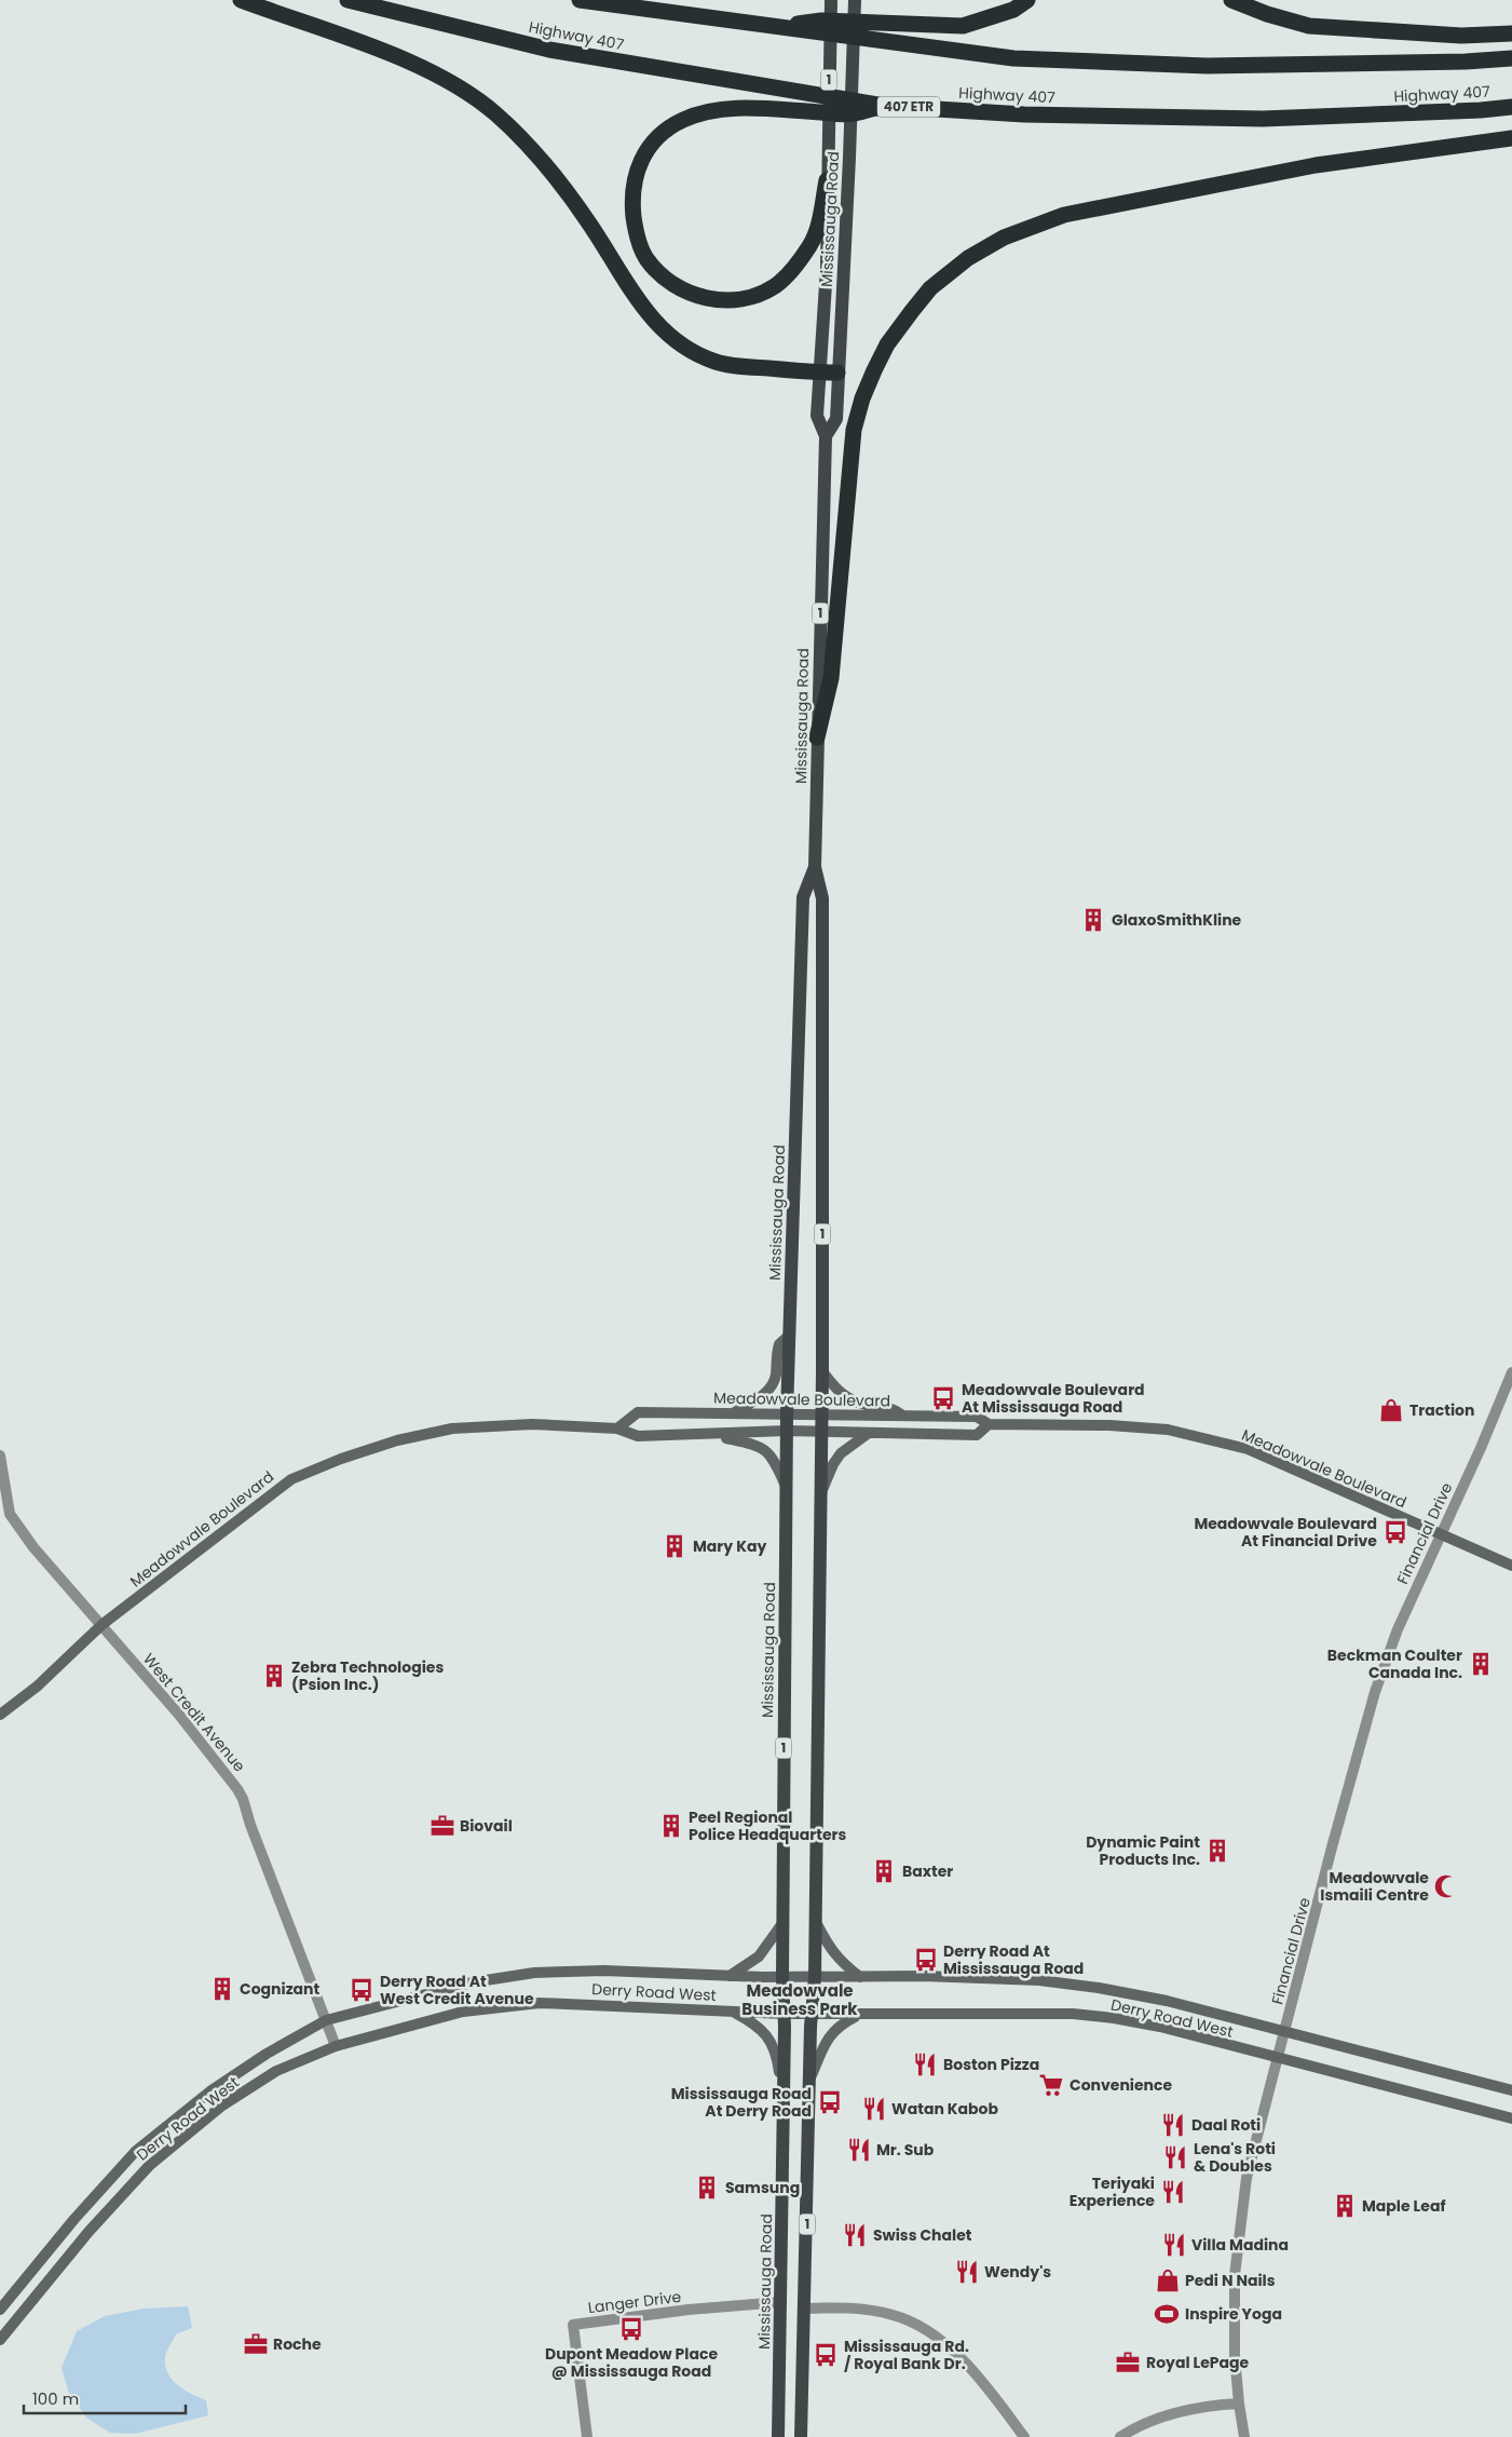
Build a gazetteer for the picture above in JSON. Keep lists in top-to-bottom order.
{
  "streets": {
    "highway": ["Highway 407", "407 ETR"],
    "main road": [
      "1",
      "Mississauga Road",
      "Meadowvale Boulevard",
      "Derry Road West"
    ],
    "street": ["Financial Drive", "West Credit Avenue", "Langer Drive"]
  },
  "crossings": [
    ["Mississauga Road", "Meadowvale Boulevard"],
    ["Mississauga Road", "Derry Road West"],
    ["Mississauga Road", "Langer Drive"],
    ["Meadowvale Boulevard", "Financial Drive"],
    ["Meadowvale Boulevard", "West Credit Avenue"],
    ["Financial Drive", "Derry Road West"],
    ["West Credit Avenue", "Derry Road West"]
  ],
  "districts": ["Meadowvale Business Park"],
  "places": {
    "building": [
      "GlaxoSmithKline",
      "Mary Kay",
      "Beckman Coulter Canada Inc.",
      "Zebra Technologies (Psion Inc.)",
      "Peel Regional Police Headquarters",
      "Dynamic Paint Products Inc.",
      "Baxter",
      "Cognizant",
      "Samsung",
      "Maple Leaf"
    ],
    "bus stop": [
      "Meadowvale Boulevard At Mississauga Road",
      "Meadowvale Boulevard At Financial Drive",
      "Derry Road At Mississauga Road",
      "Derry Road At West Credit Avenue",
      "Mississauga Road At Derry Road",
      "Dupont Meadow Place @ Mississauga Road",
      "Mississauga Rd. / Royal Bank Dr."
    ],
    "shop": ["Traction", "Pedi N Nails"],
    "office": ["Biovail", "Roche", "Royal LePage"],
    "mosque": ["Meadowvale Ismaili Centre"],
    "restaurant": [
      "Boston Pizza",
      "Watan Kabob",
      "Daal Roti",
      "Mr. Sub",
      "Lena's Roti & Doubles",
      "Teriyaki Experience",
      "Swiss Chalet",
      "Villa Madina",
      "Wendy's"
    ],
    "supermarket": ["Convenience"],
    "sports": ["Inspire Yoga"]
  },
  "scale_bar": "100 m"
}
